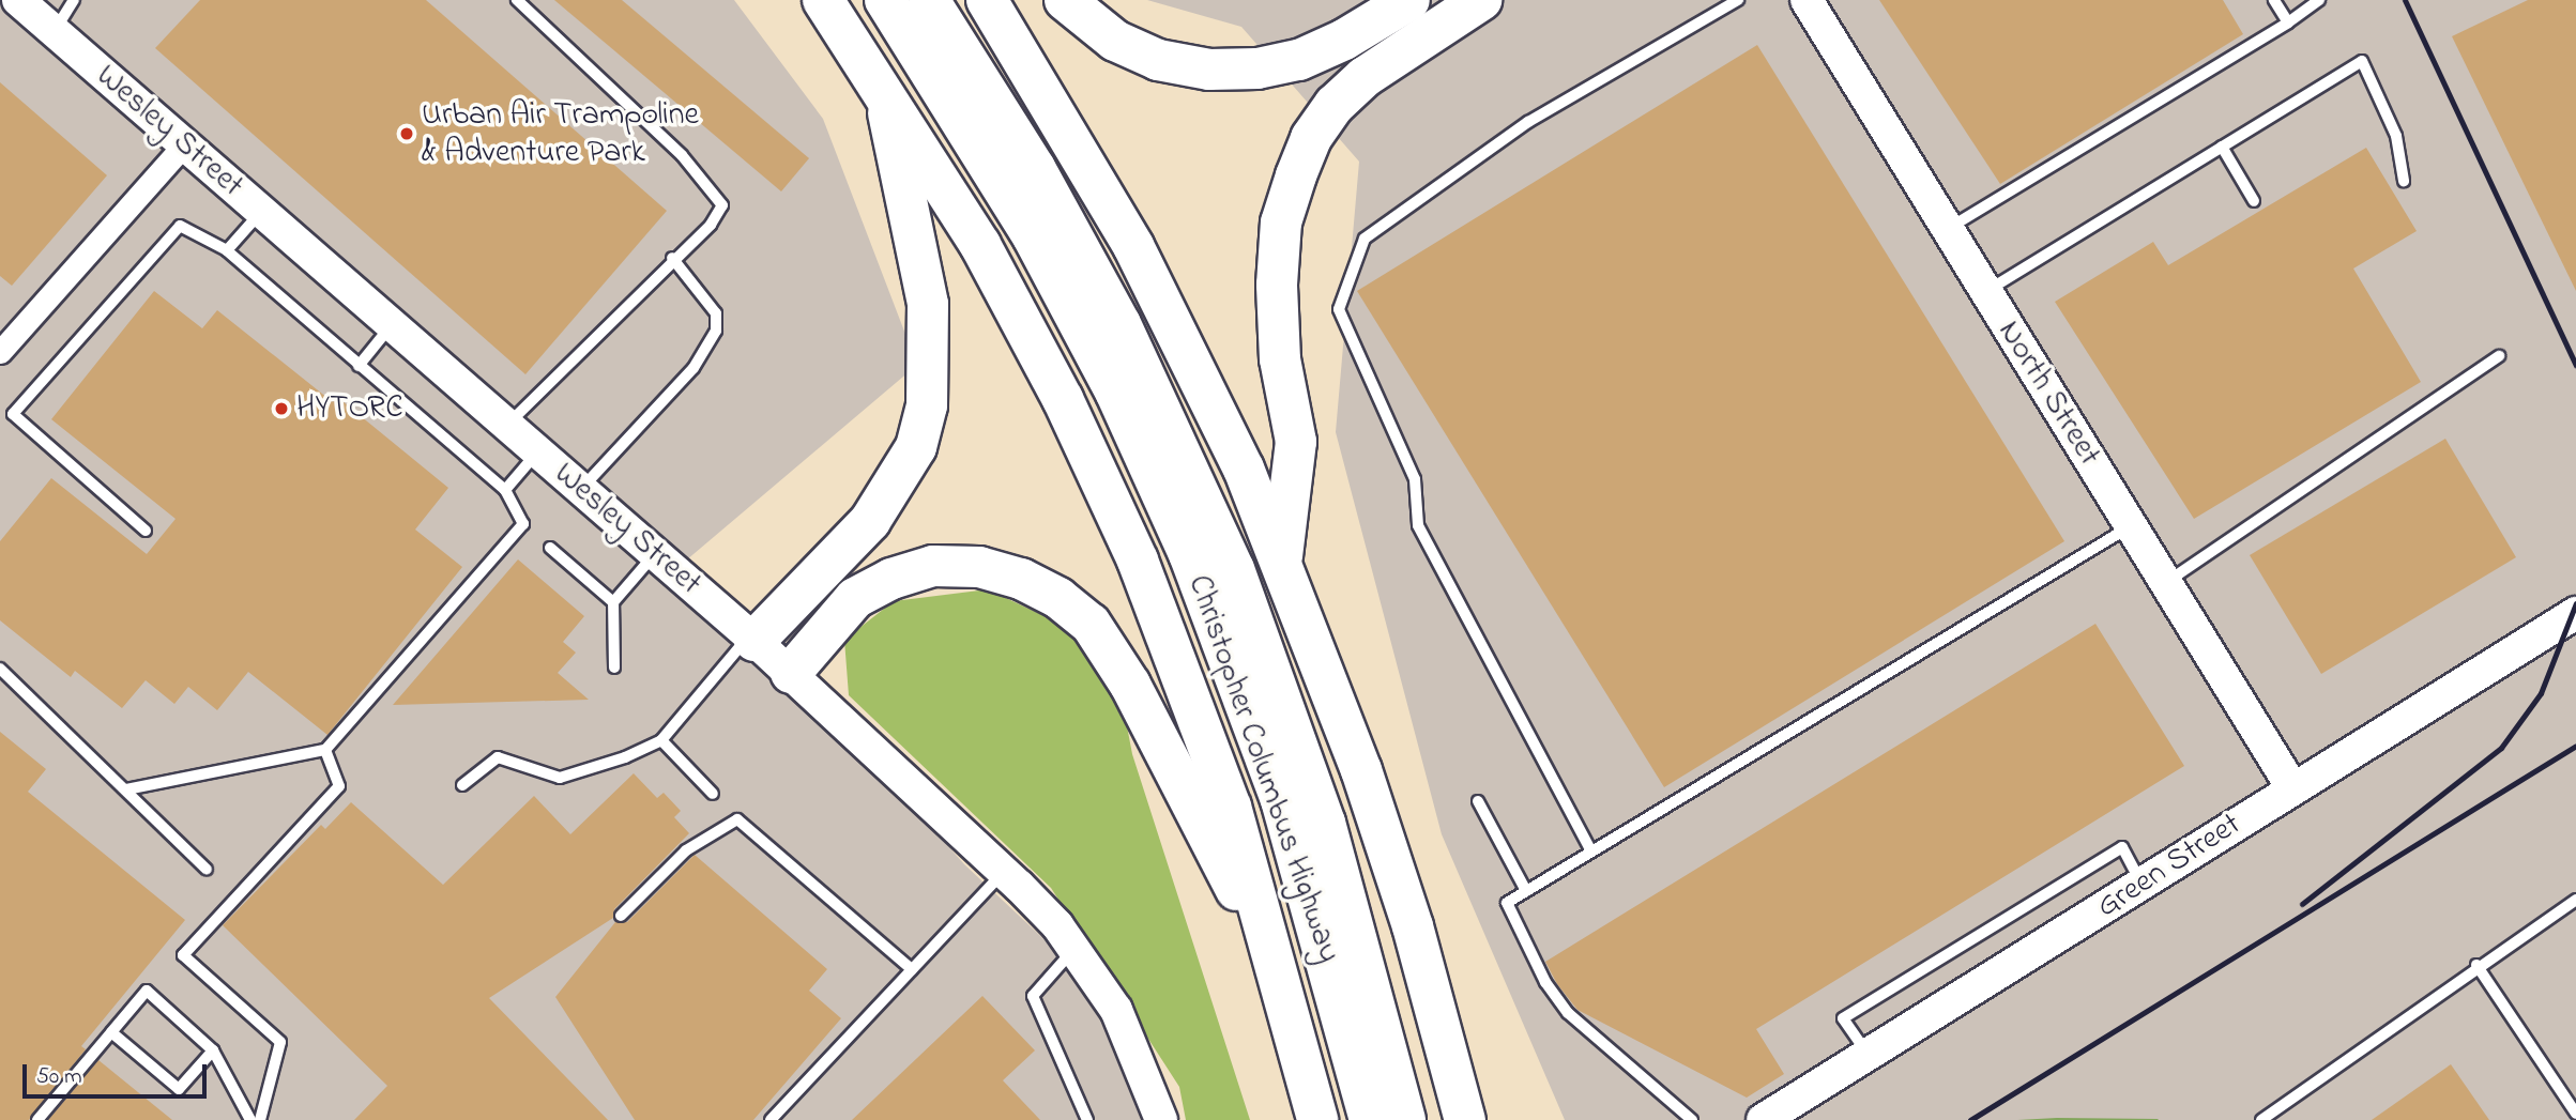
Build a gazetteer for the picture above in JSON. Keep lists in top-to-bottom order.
{
  "streets": {
    "highway": ["Christopher Columbus Highway"],
    "street": ["Wesley Street", "North Street", "Green Street"]
  },
  "crossings": [
    ["North Street", "Green Street"]
  ],
  "places": ["Urban Air Trampoline & Adventure Park", "HYTORC"],
  "scale_bar": "50 m"
}
